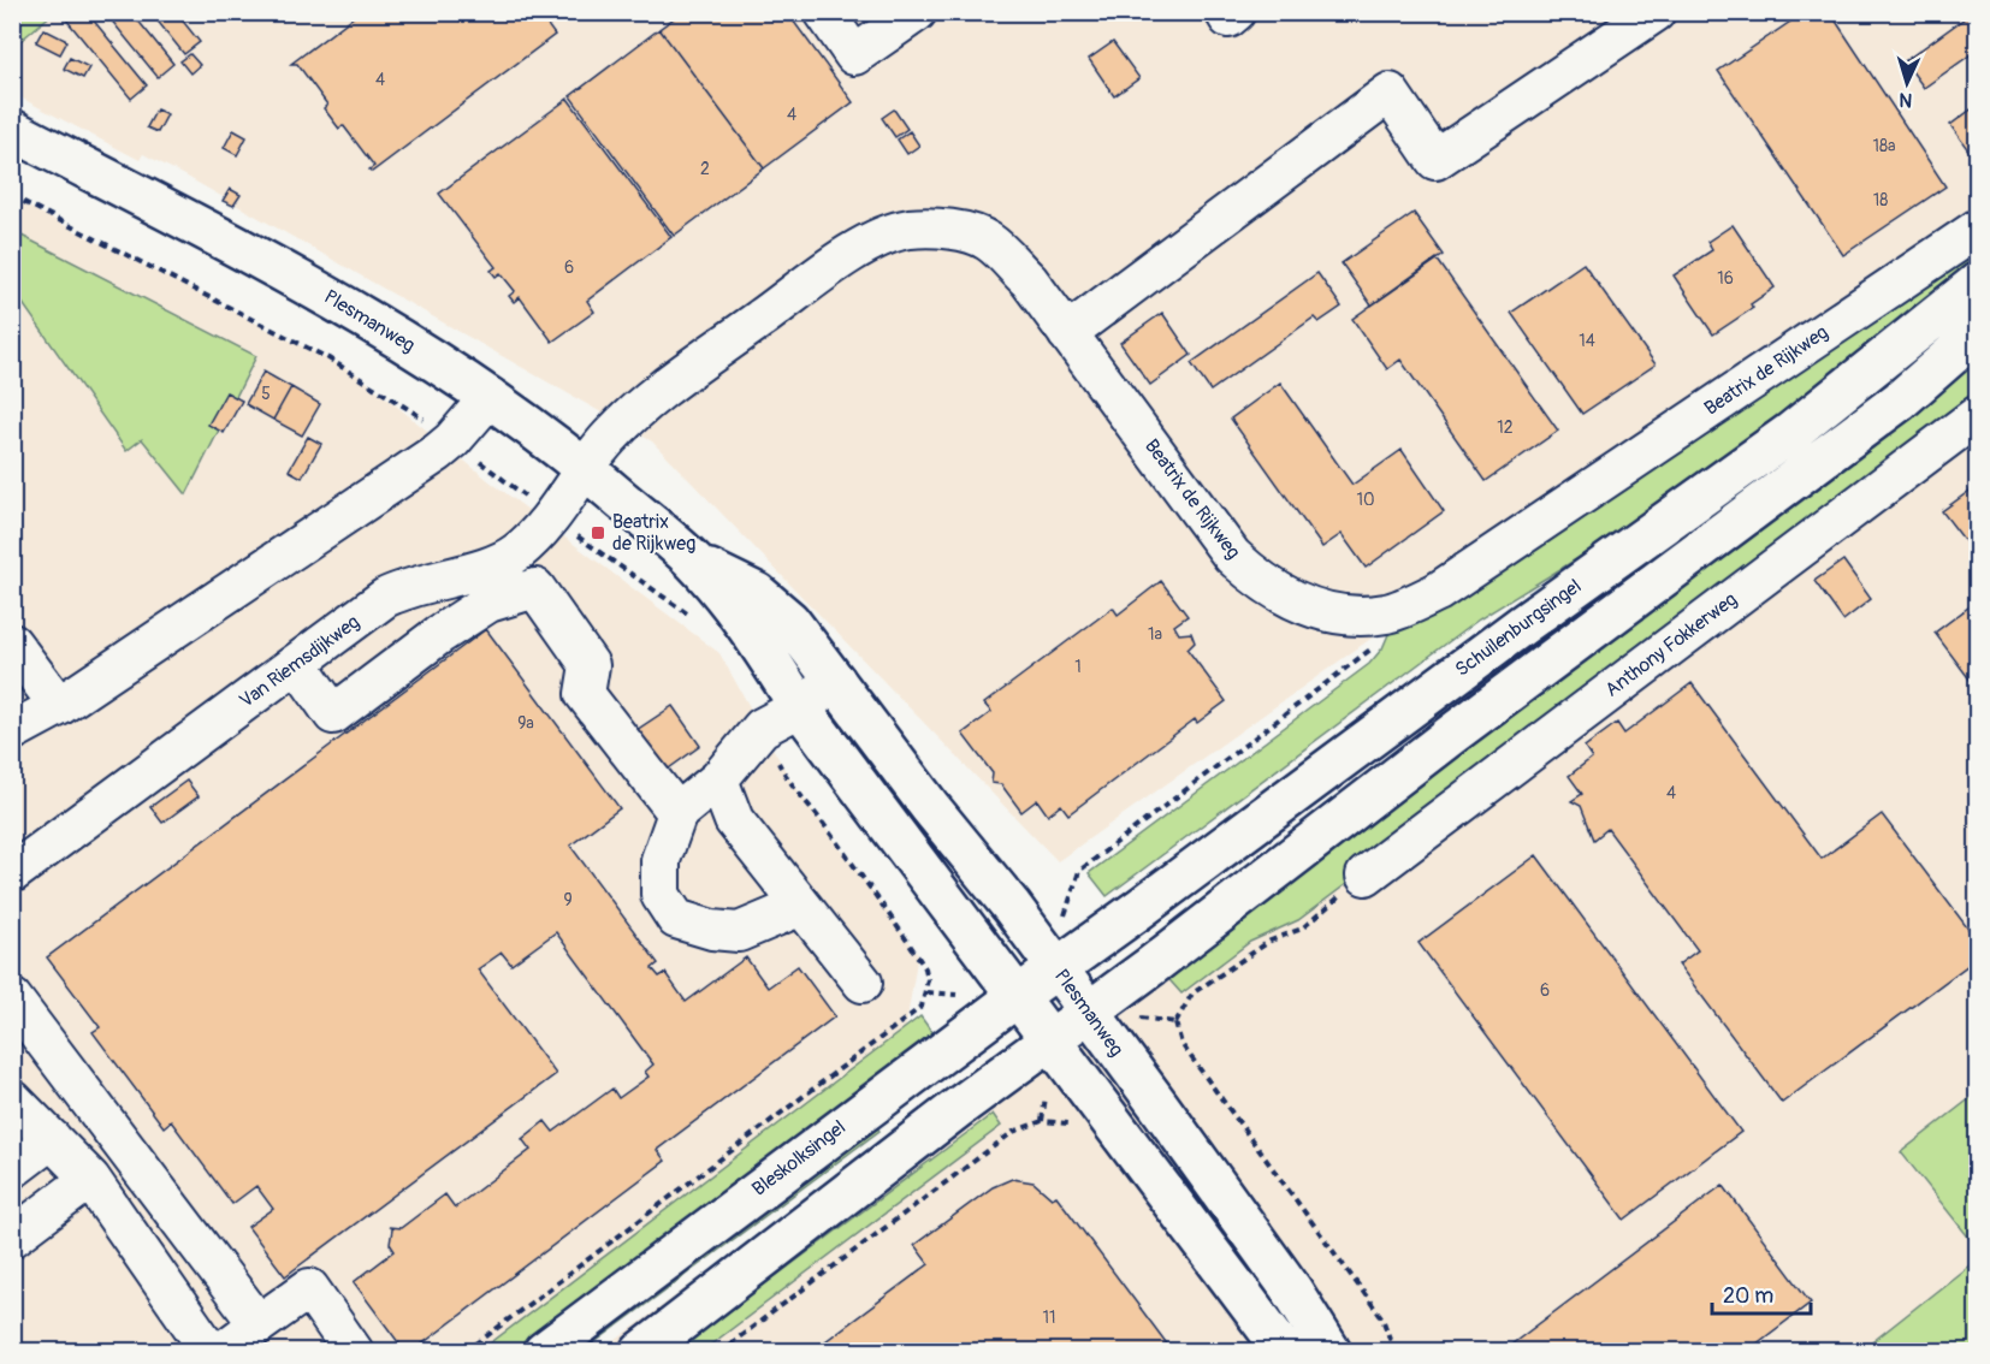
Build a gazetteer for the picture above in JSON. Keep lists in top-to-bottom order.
{
  "streets": {
    "main road": ["Plesmanweg", "Schuilenburgsingel", "Bleskolksingel"],
    "street": ["Beatrix de Rijkweg", "Anthony Fokkerweg", "Van Riemsdijkweg"]
  },
  "crossings": [
    ["Plesmanweg", "Beatrix de Rijkweg"],
    ["Plesmanweg", "Schuilenburgsingel"],
    ["Plesmanweg", "Van Riemsdijkweg"],
    ["Plesmanweg", "Bleskolksingel"],
    ["Beatrix de Rijkweg", "Van Riemsdijkweg"],
    ["Schuilenburgsingel", "Bleskolksingel"]
  ],
  "places": {
    "transit": ["Beatrix de Rijkweg"]
  },
  "house_numbers": [
    "4",
    "4",
    "18a",
    "2",
    "18",
    "6",
    "16",
    "14",
    "5",
    "12",
    "10",
    "1a",
    "1",
    "9a",
    "4",
    "9",
    "6",
    "11"
  ],
  "scale_bar": "20 m",
  "north": "bottom"
}
